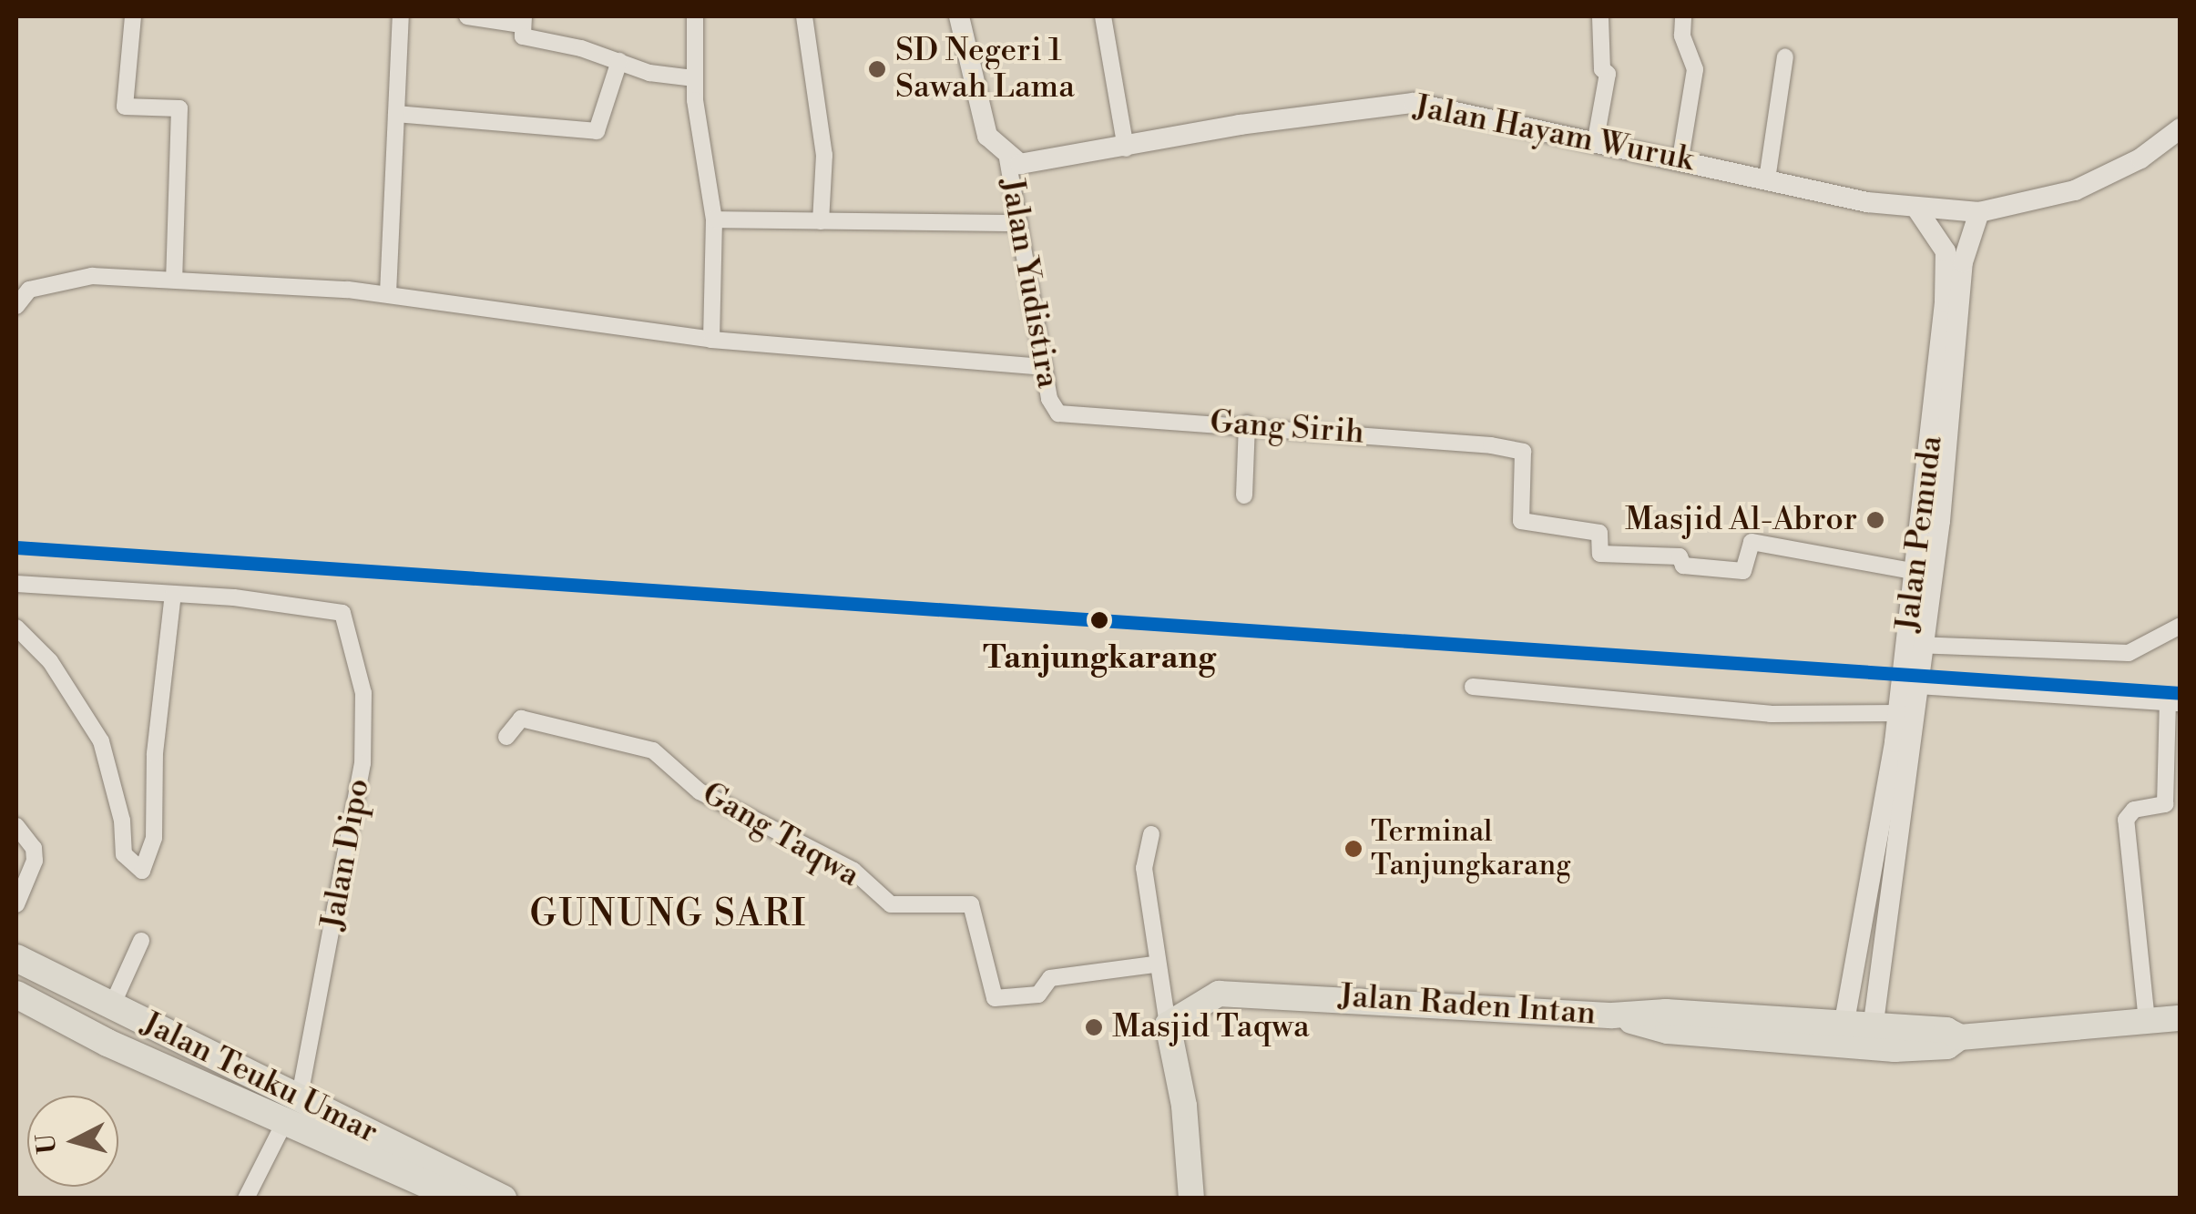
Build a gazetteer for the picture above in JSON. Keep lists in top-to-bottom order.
{
  "streets": {
    "highway": ["Jalan Teuku Umar"],
    "main road": ["Jalan Raden Intan"],
    "street": [
      "Jalan Hayam Wuruk",
      "Jalan Yudistira",
      "Gang Sirih",
      "Jalan Pemuda",
      "Gang Taqwa",
      "Jalan Dipo"
    ]
  },
  "crossings": [
    ["Jalan Hayam Wuruk", "Jalan Yudistira"],
    ["Jalan Hayam Wuruk", "Jalan Pemuda"],
    ["Jalan Yudistira", "Gang Sirih"],
    ["Gang Sirih", "Jalan Pemuda"],
    ["Jalan Pemuda", "Jalan Raden Intan"],
    ["Jalan Dipo", "Jalan Teuku Umar"]
  ],
  "districts": ["GUNUNG SARI"],
  "places": [
    "SD Negeri 1 Sawah Lama",
    "Masjid Al-Abror",
    "Tanjungkarang",
    "Terminal Tanjungkarang",
    "Masjid Taqwa"
  ],
  "north": "left"
}
